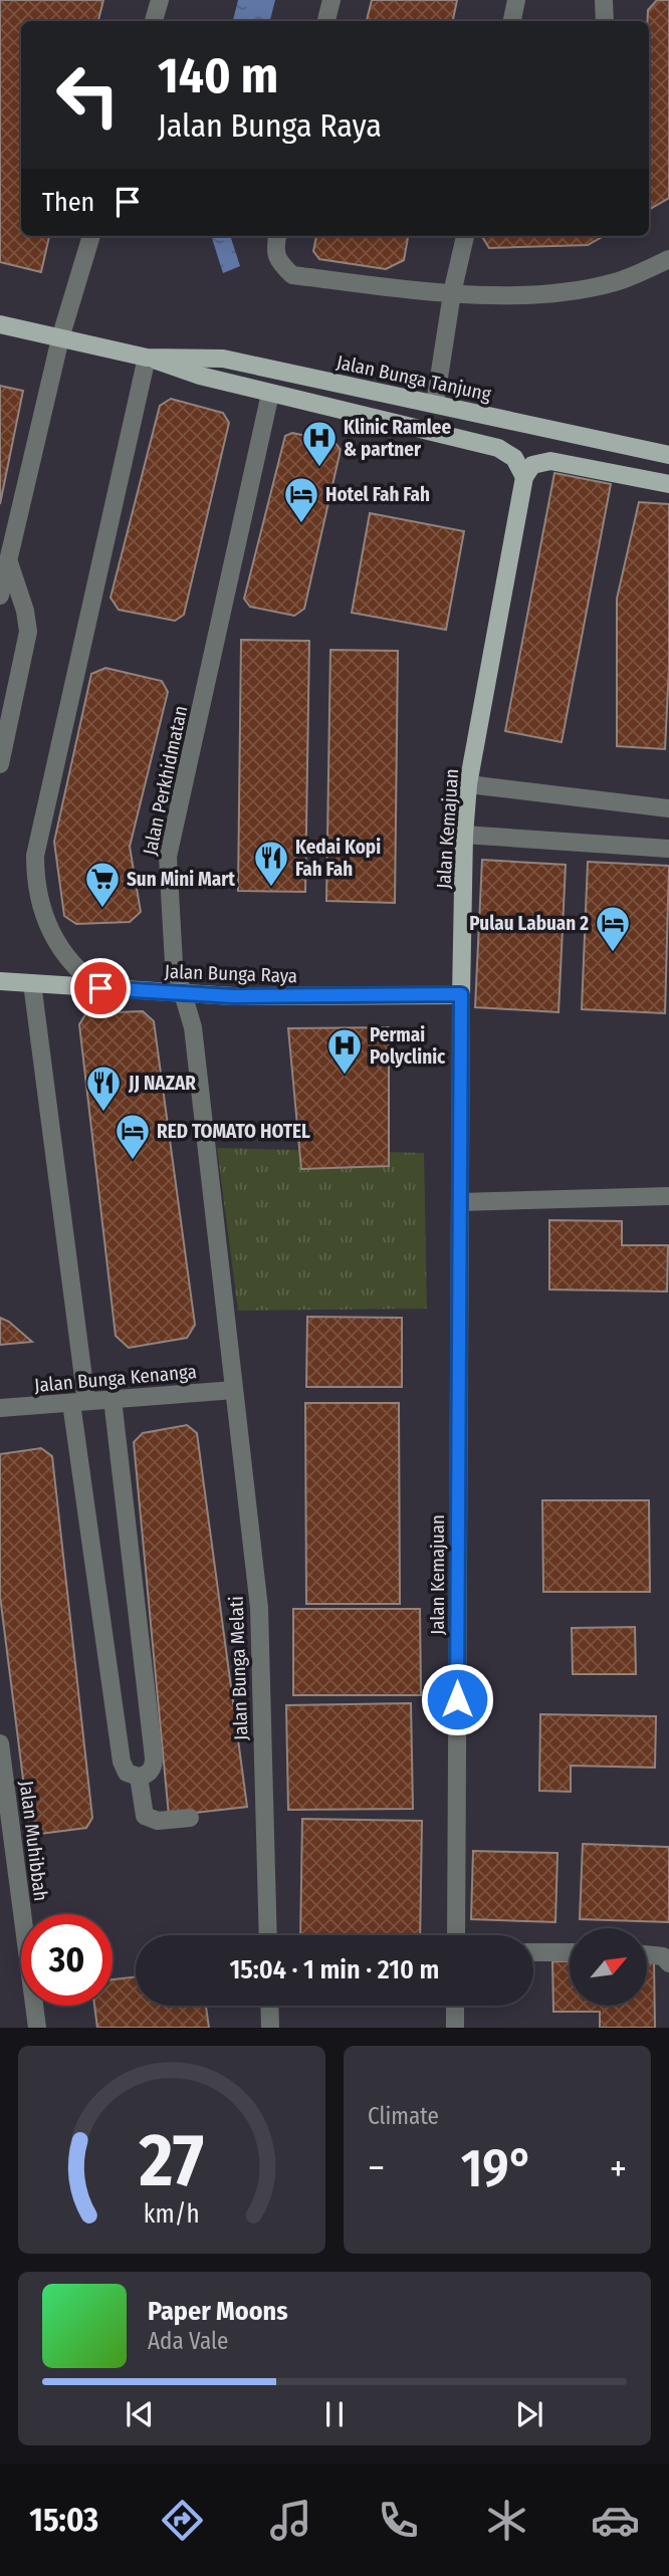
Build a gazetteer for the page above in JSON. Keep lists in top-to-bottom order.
{
  "streets": {
    "main road": ["Jalan Bunga Tanjung", "Jalan Kemajuan", "Jalan Bunga Raya"],
    "street": [
      "Jalan Perkhidmatan",
      "Jalan Bunga Kenanga",
      "Jalan Bunga Melati",
      "Jalan Muhibbah"
    ]
  },
  "crossings": [
    ["Jalan Bunga Tanjung", "Jalan Perkhidmatan"],
    ["Jalan Bunga Tanjung", "Jalan Kemajuan"],
    ["Jalan Perkhidmatan", "Jalan Bunga Raya"],
    ["Jalan Perkhidmatan", "Jalan Bunga Kenanga"],
    ["Jalan Perkhidmatan", "Jalan Bunga Melati"],
    ["Jalan Kemajuan", "Jalan Bunga Raya"],
    ["Jalan Bunga Kenanga", "Jalan Bunga Melati"]
  ],
  "places": {
    "hospital": ["Klinic Ramlee & partner", "Permai Polyclinic"],
    "hotel": ["Hotel Fah Fah", "Pulau Labuan 2", "RED TOMATO HOTEL"],
    "restaurant": ["Kedai Kopi Fah Fah", "JJ NAZAR"],
    "supermarket": ["Sun Mini Mart"]
  },
  "north": "top right",
  "page": {
    "turn": ["140 m", "Jalan Bunga Raya"],
    "then": "Then",
    "limit": "30",
    "trip": "15:04 · 1 min · 210 m",
    "tile": "Climate",
    "heat": ["−", "19°", "+"],
    "song": ["Paper Moons", "Ada Vale"],
    "tabs": "15:03",
    "gauge": ["27", "km/h"]
  }
}
